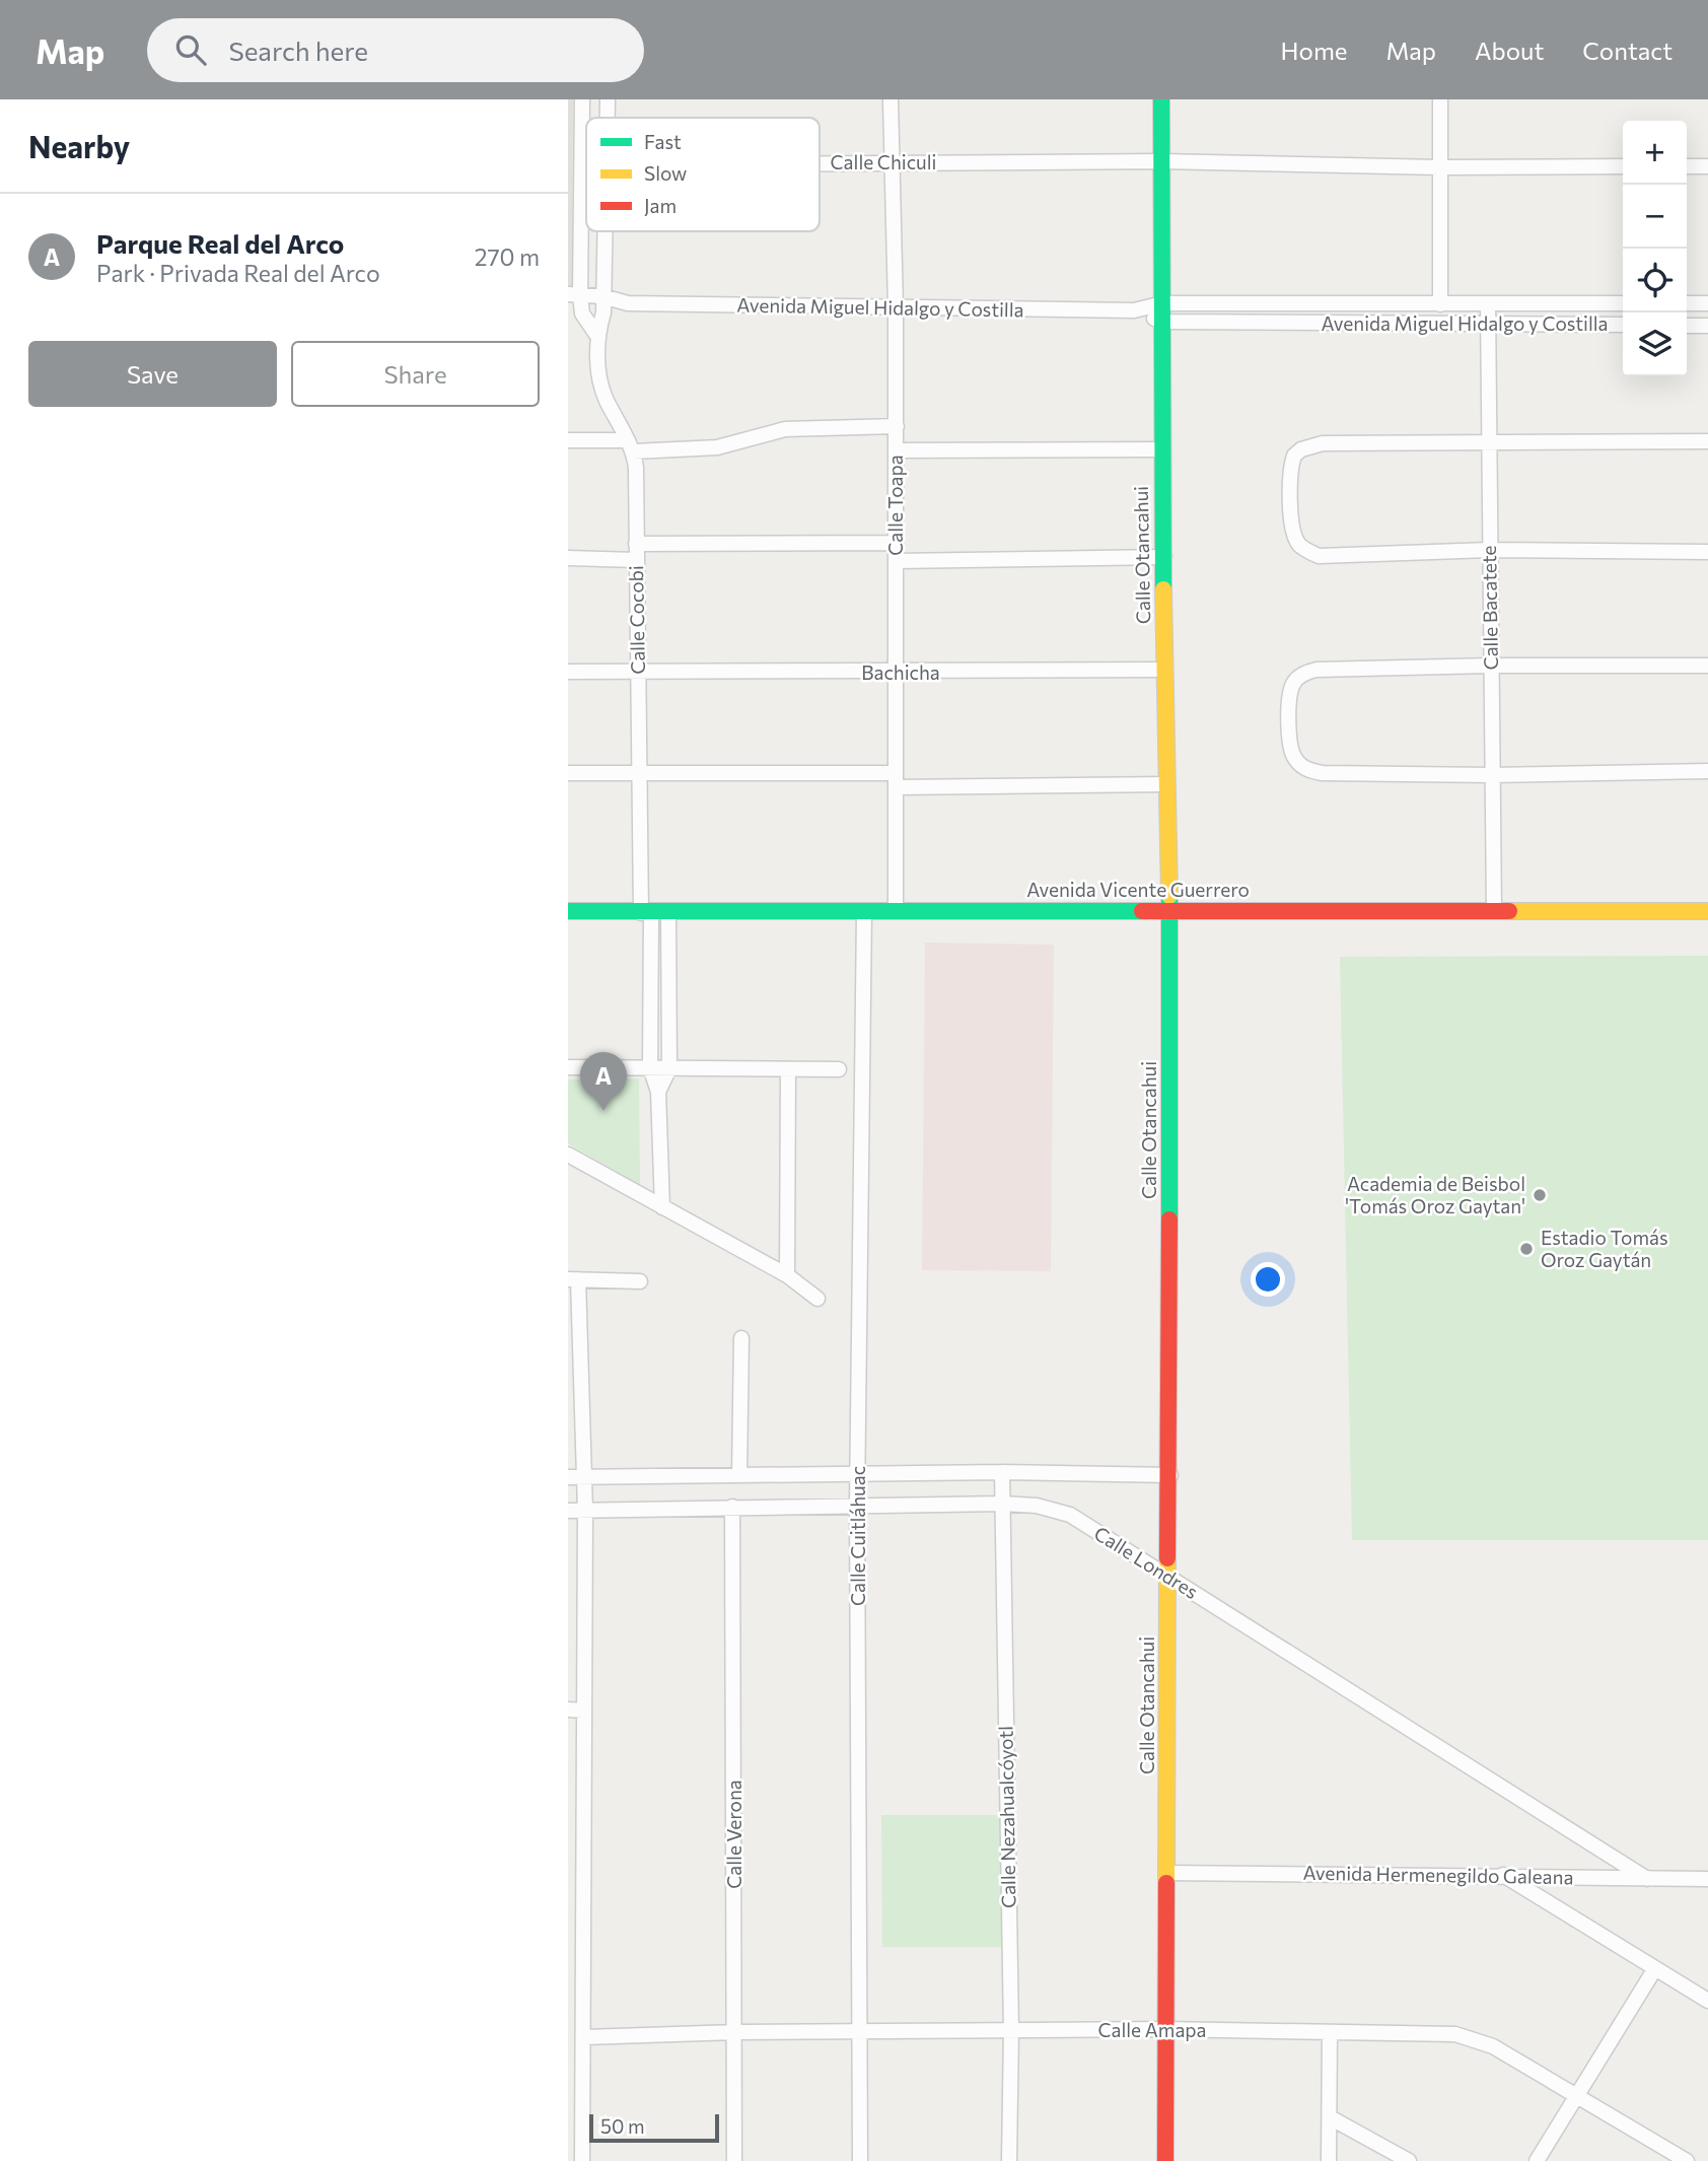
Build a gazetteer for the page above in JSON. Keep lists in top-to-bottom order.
{
  "streets": {
    "street": [
      "Calle Chiculi",
      "Avenida Miguel Hidalgo y Costilla",
      "Calle Toapa",
      "Calle Otancahui",
      "Calle Bacatete",
      "Calle Cocobi",
      "Bachicha",
      "Avenida Vicente Guerrero",
      "Calle Cuitláhuac",
      "Calle Londres",
      "Calle Nezahualcóyotl",
      "Calle Verona",
      "Avenida Hermenegildo Galeana",
      "Calle Amapa"
    ]
  },
  "crossings": [
    ["Calle Chiculi", "Calle Toapa"],
    ["Calle Chiculi", "Calle Otancahui"],
    ["Avenida Miguel Hidalgo y Costilla", "Calle Toapa"],
    ["Avenida Miguel Hidalgo y Costilla", "Calle Otancahui"],
    ["Avenida Miguel Hidalgo y Costilla", "Calle Bacatete"],
    ["Avenida Miguel Hidalgo y Costilla", "Calle Cocobi"],
    ["Calle Toapa", "Bachicha"],
    ["Calle Toapa", "Avenida Vicente Guerrero"],
    ["Calle Otancahui", "Bachicha"],
    ["Calle Otancahui", "Avenida Vicente Guerrero"],
    ["Calle Otancahui", "Calle Londres"],
    ["Calle Otancahui", "Avenida Hermenegildo Galeana"],
    ["Calle Otancahui", "Calle Amapa"],
    ["Calle Bacatete", "Avenida Vicente Guerrero"],
    ["Calle Cocobi", "Bachicha"],
    ["Calle Cocobi", "Avenida Vicente Guerrero"],
    ["Avenida Vicente Guerrero", "Calle Cuitláhuac"],
    ["Calle Cuitláhuac", "Calle Londres"],
    ["Calle Cuitláhuac", "Calle Amapa"],
    ["Calle Londres", "Calle Nezahualcóyotl"],
    ["Calle Londres", "Calle Verona"],
    ["Calle Londres", "Avenida Hermenegildo Galeana"],
    ["Calle Nezahualcóyotl", "Calle Amapa"],
    ["Calle Verona", "Calle Amapa"]
  ],
  "places": ["Academia de Beisbol 'Tomás Oroz Gaytan'", "Estadio Tomás Oroz Gaytán"],
  "legend": ["Fast", "Slow", "Jam"],
  "scale_bar": "50 m",
  "page": {
    "header": "Map",
    "search": "Search here",
    "nav": [
      "Home",
      "Map",
      "About",
      "Contact"
    ],
    "heading": "Nearby",
    "map_buttons": ["+", "−"],
    "list": [
      {
        "mark": "A",
        "name": "Parque Real del Arco",
        "note": "Park · Privada Real del Arco",
        "value": "270 m"
      }
    ],
    "buttons": ["Save", "Share"],
    "pins": "A",
    "scale": "50 m"
  }
}
